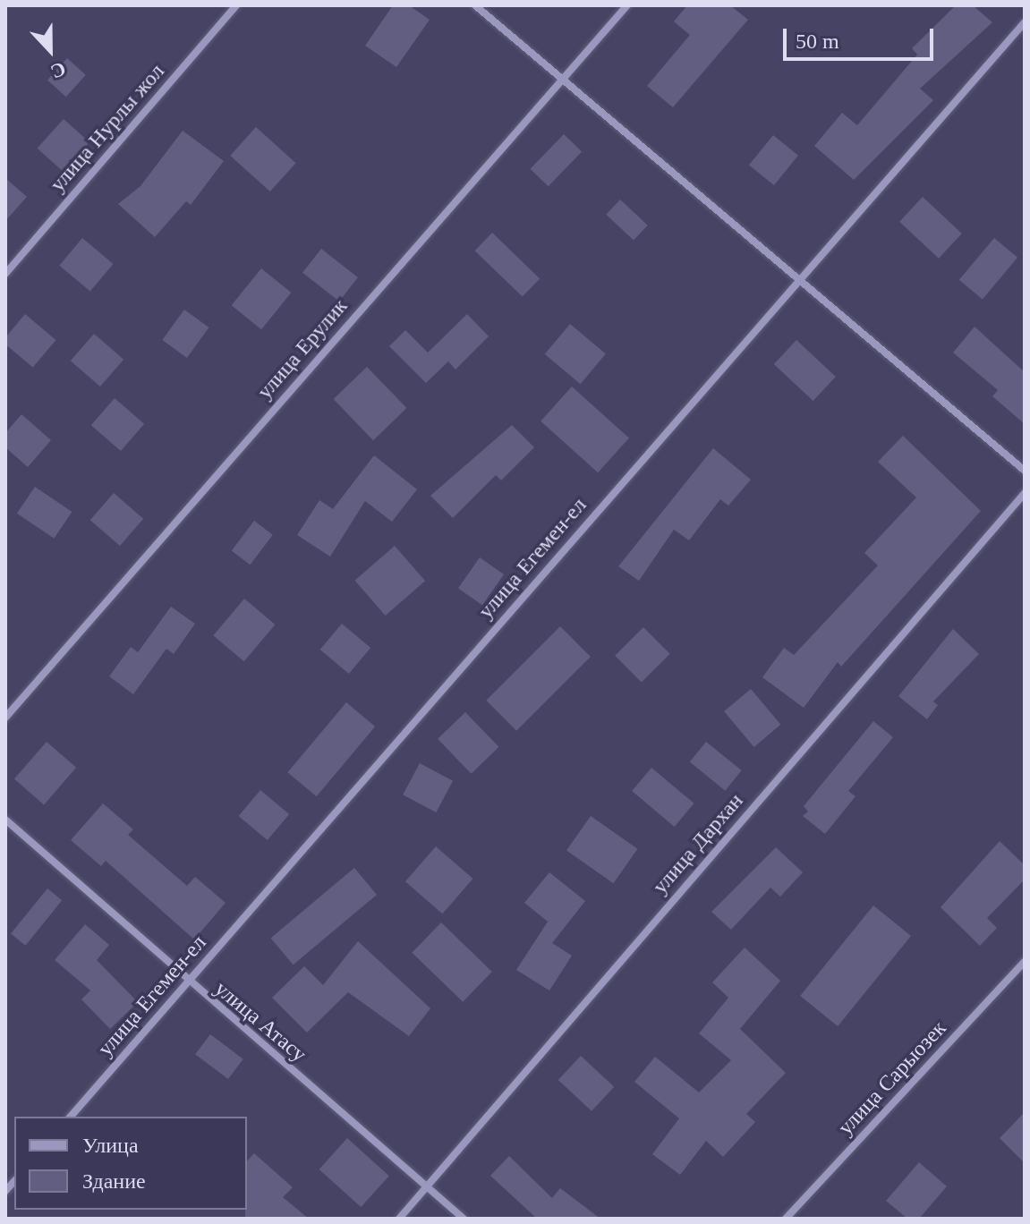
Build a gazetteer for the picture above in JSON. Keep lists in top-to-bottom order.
{
  "streets": {
    "street": [
      "улица Нурлы жол",
      "улица Ерулик",
      "улица Егемен-ел",
      "улица Дархан",
      "улица Атасу",
      "улица Сарыозек"
    ]
  },
  "crossings": [
    ["улица Егемен-ел", "улица Атасу"],
    ["улица Дархан", "улица Атасу"]
  ],
  "legend": ["Улица", "Здание"],
  "scale_bar": "50 m",
  "north": "bottom"
}
